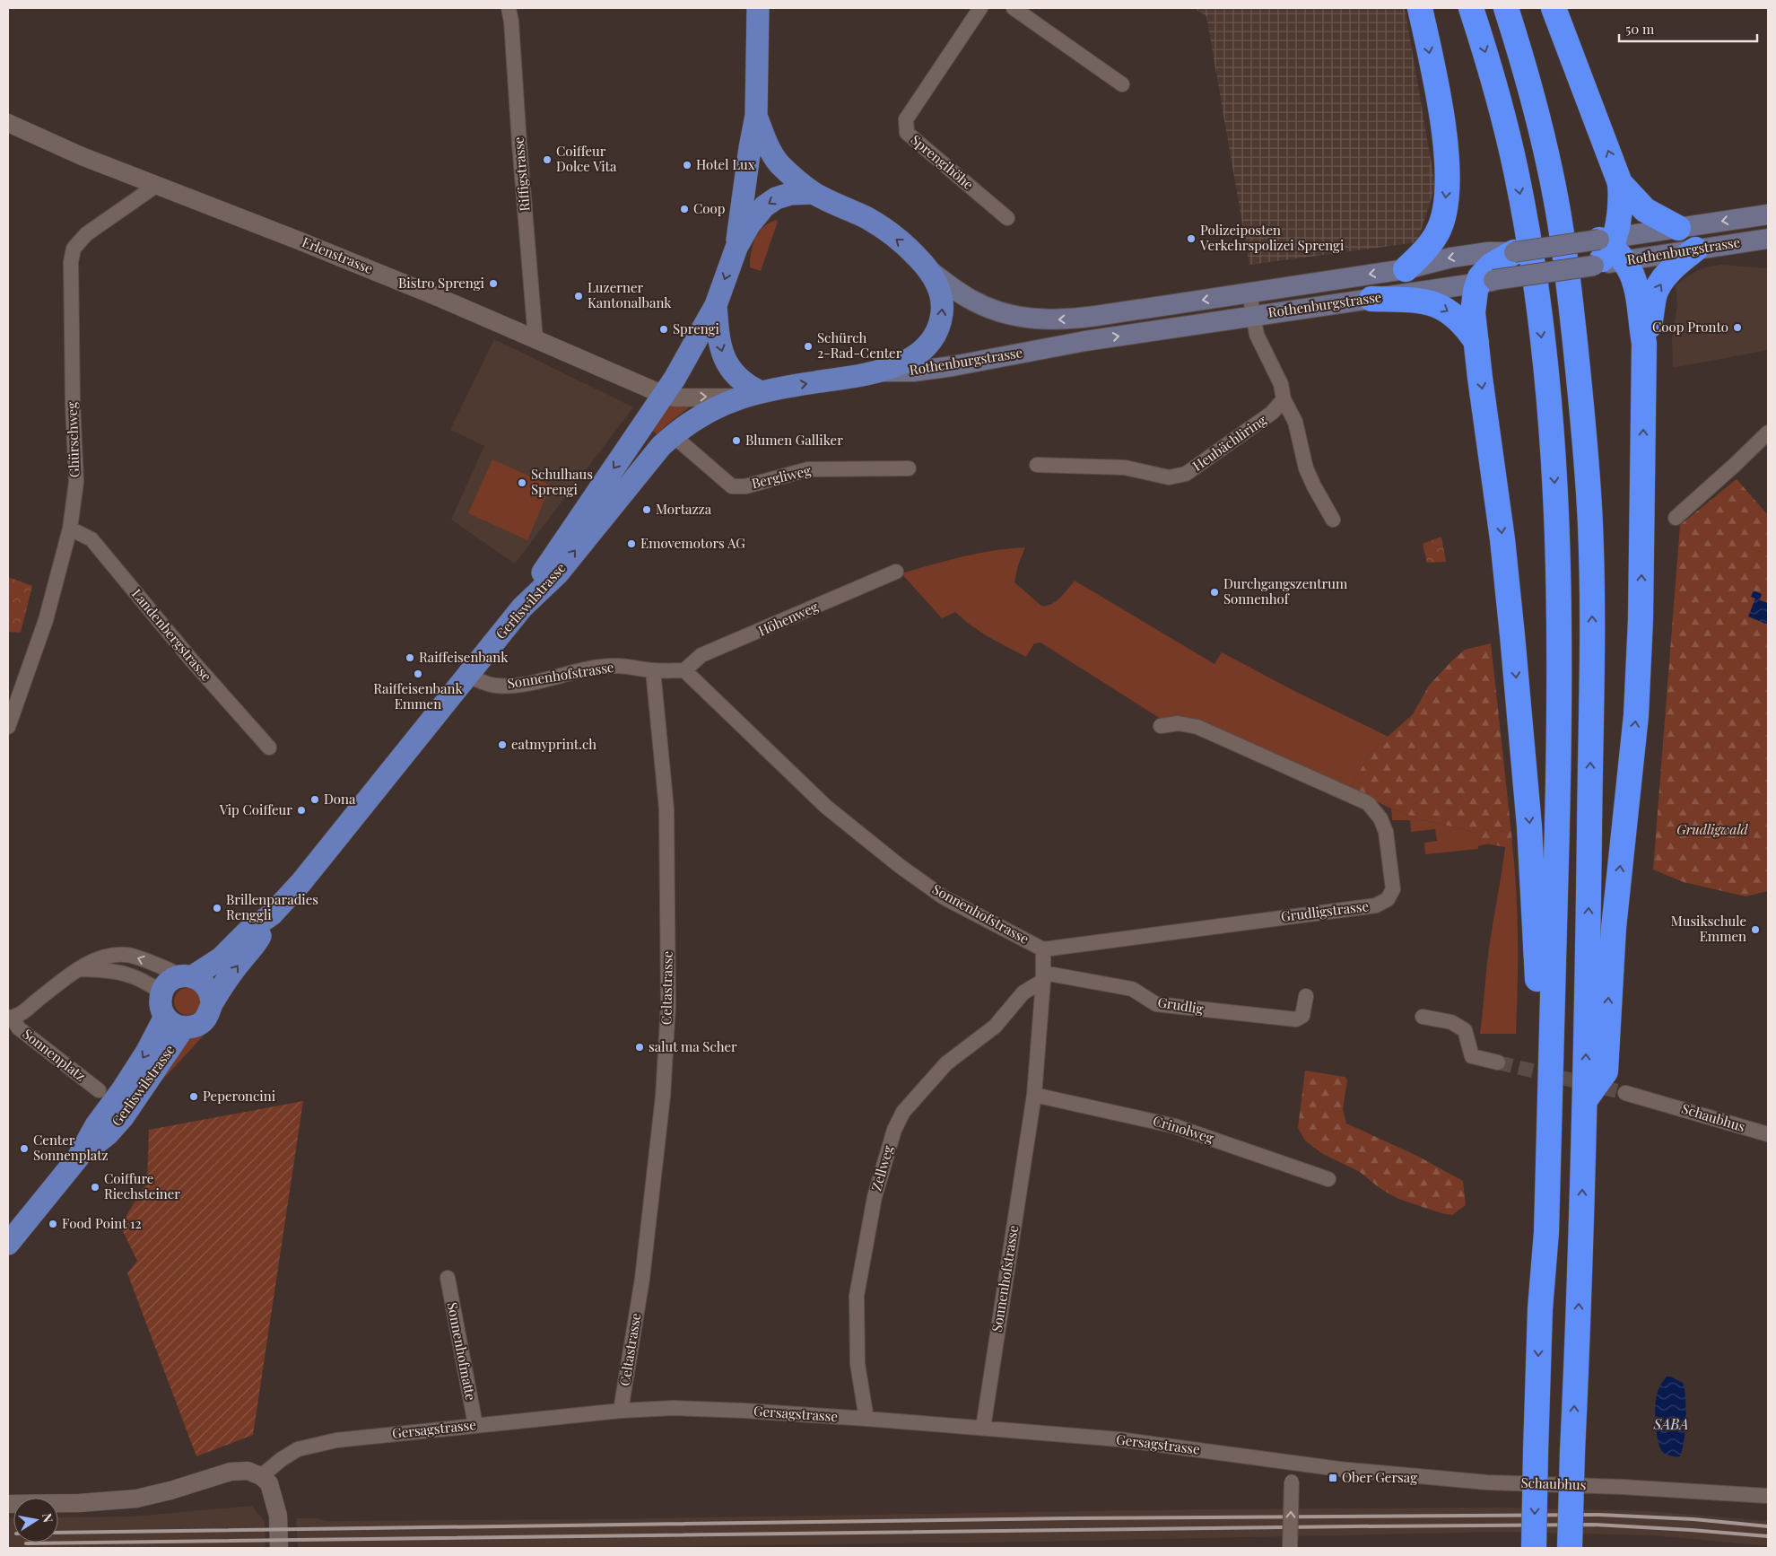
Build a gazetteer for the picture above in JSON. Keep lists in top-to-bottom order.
{
  "streets": {
    "main road": ["Rothenburgstrasse", "Gerliswilstrasse"],
    "street": [
      "Sprengihöhe",
      "Riffigstrasse",
      "Erlenstrasse",
      "Ghürschweg",
      "Heubächliring",
      "Bergliweg",
      "Höhenweg",
      "Landenbergstrasse",
      "Sonnenhofstrasse",
      "Grudligstrasse",
      "Celtastrasse",
      "Grudlig",
      "Sonnenplatz",
      "Schaubhus",
      "Crinolweg",
      "Zellweg",
      "Sonnenhofmatte",
      "Gersagstrasse"
    ]
  },
  "crossings": [
    ["Riffigstrasse", "Erlenstrasse"],
    ["Rothenburgstrasse", "Gerliswilstrasse"],
    ["Erlenstrasse", "Ghürschweg"],
    ["Erlenstrasse", "Gerliswilstrasse"],
    ["Ghürschweg", "Landenbergstrasse"],
    ["Bergliweg", "Gerliswilstrasse"],
    ["Gerliswilstrasse", "Sonnenhofstrasse"],
    ["Höhenweg", "Sonnenhofstrasse"],
    ["Sonnenhofstrasse", "Grudligstrasse"],
    ["Sonnenhofstrasse", "Celtastrasse"],
    ["Sonnenhofstrasse", "Grudlig"],
    ["Sonnenhofstrasse", "Crinolweg"],
    ["Sonnenhofstrasse", "Zellweg"],
    ["Sonnenhofstrasse", "Gersagstrasse"],
    ["Celtastrasse", "Gersagstrasse"],
    ["Grudlig", "Zellweg"],
    ["Schaubhus", "Gersagstrasse"],
    ["Zellweg", "Gersagstrasse"],
    ["Sonnenhofmatte", "Gersagstrasse"]
  ],
  "water": ["SABA"],
  "parks": ["Grudligwald"],
  "places": {
    "other": [
      "Coiffeur Dolce Vita",
      "Hotel Lux",
      "Coop",
      "Polizeiposten Verkehrspolizei Sprengi",
      "Bistro Sprengi",
      "Luzerner Kantonalbank",
      "Coop Pronto",
      "Sprengi",
      "Schürch 2-Rad-Center",
      "Blumen Galliker",
      "Schulhaus Sprengi",
      "Mortazza",
      "Emovemotors AG",
      "Durchgangszentrum Sonnenhof",
      "Raiffeisenbank",
      "Raiffeisenbank Emmen",
      "eatmyprint.ch",
      "Dona",
      "Vip Coiffeur",
      "Brillenparadies Renggli",
      "Musikschule Emmen",
      "salut ma Scher",
      "Peperoncini",
      "Center Sonnenplatz",
      "Coiffure Riechsteiner",
      "Food Point 12"
    ],
    "transit": ["Ober Gersag"]
  },
  "scale_bar": "50 m",
  "north": "right"
}
